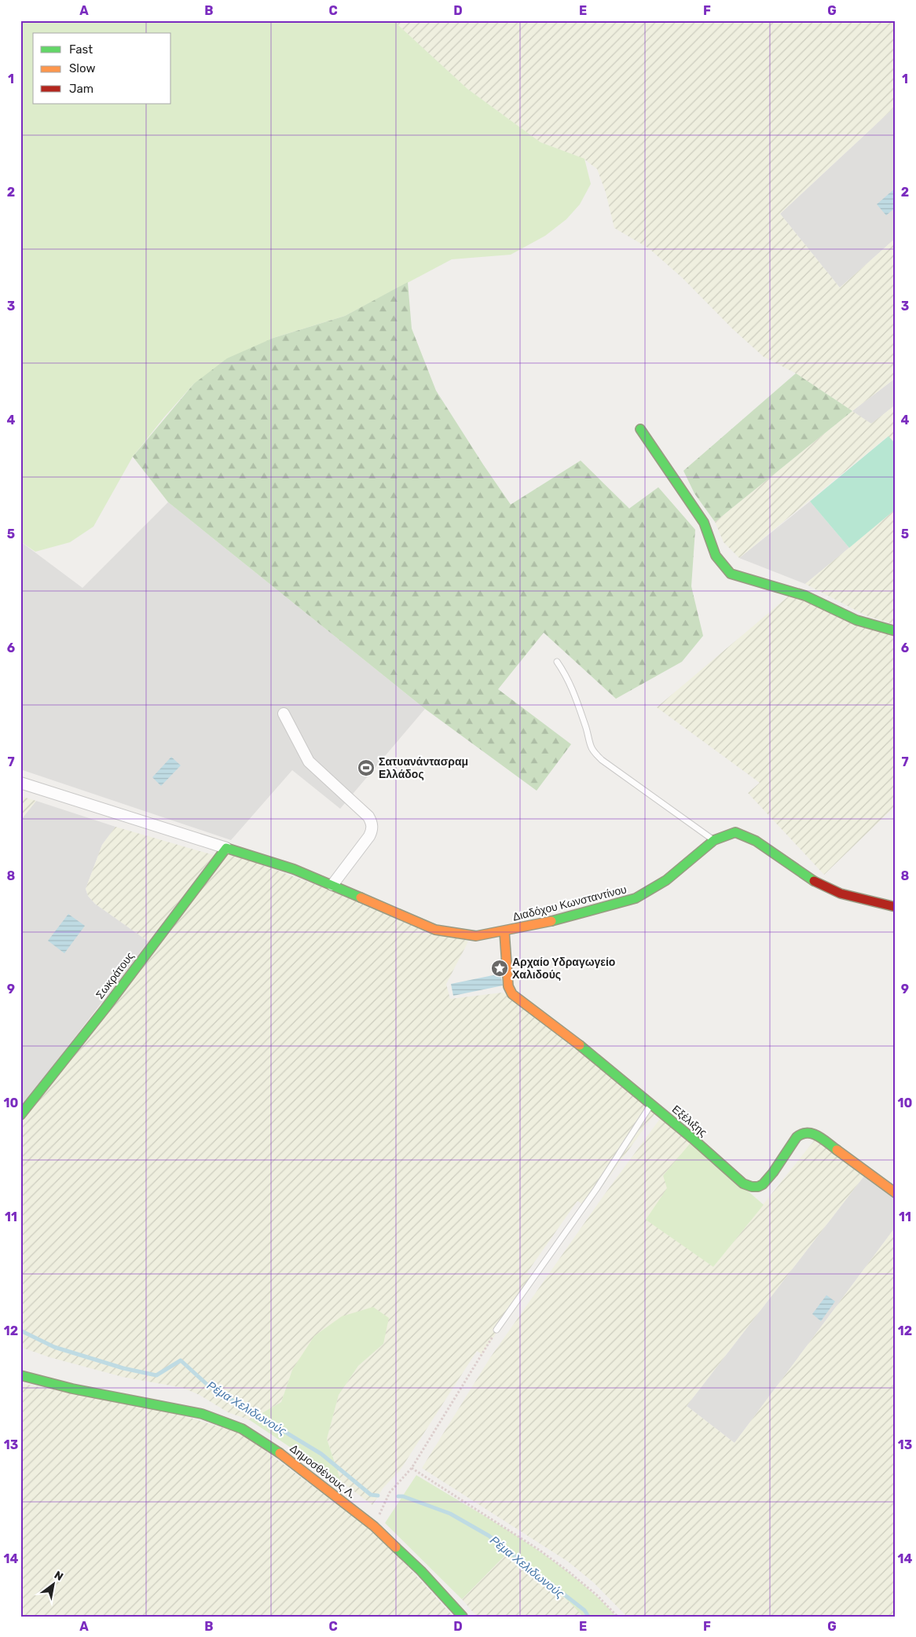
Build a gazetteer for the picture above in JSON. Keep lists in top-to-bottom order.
{
  "streets": {
    "street": [
      "Διαδόχου Κωνσταντίνου",
      "Σωκράτους",
      "Εξέλιξης",
      "Δημοσθένους Λ."
    ]
  },
  "crossings": [
    ["Διαδόχου Κωνσταντίνου", "Σωκράτους"],
    ["Διαδόχου Κωνσταντίνου", "Εξέλιξης"]
  ],
  "water": ["Ρέμα Χελιδωνούς"],
  "places": {
    "sports": ["Σατυανάντασραμ Ελλάδος"],
    "place": ["Αρχαίο Υδραγωγείο Χαλιδούς"]
  },
  "legend": ["Fast", "Slow", "Jam"],
  "north": "top right",
  "grid": {
    "columns": [
      "A",
      "B",
      "C",
      "D",
      "E",
      "F",
      "G"
    ],
    "rows": [
      "1",
      "2",
      "3",
      "4",
      "5",
      "6",
      "7",
      "8",
      "9",
      "10",
      "11",
      "12",
      "13",
      "14"
    ]
  }
}
